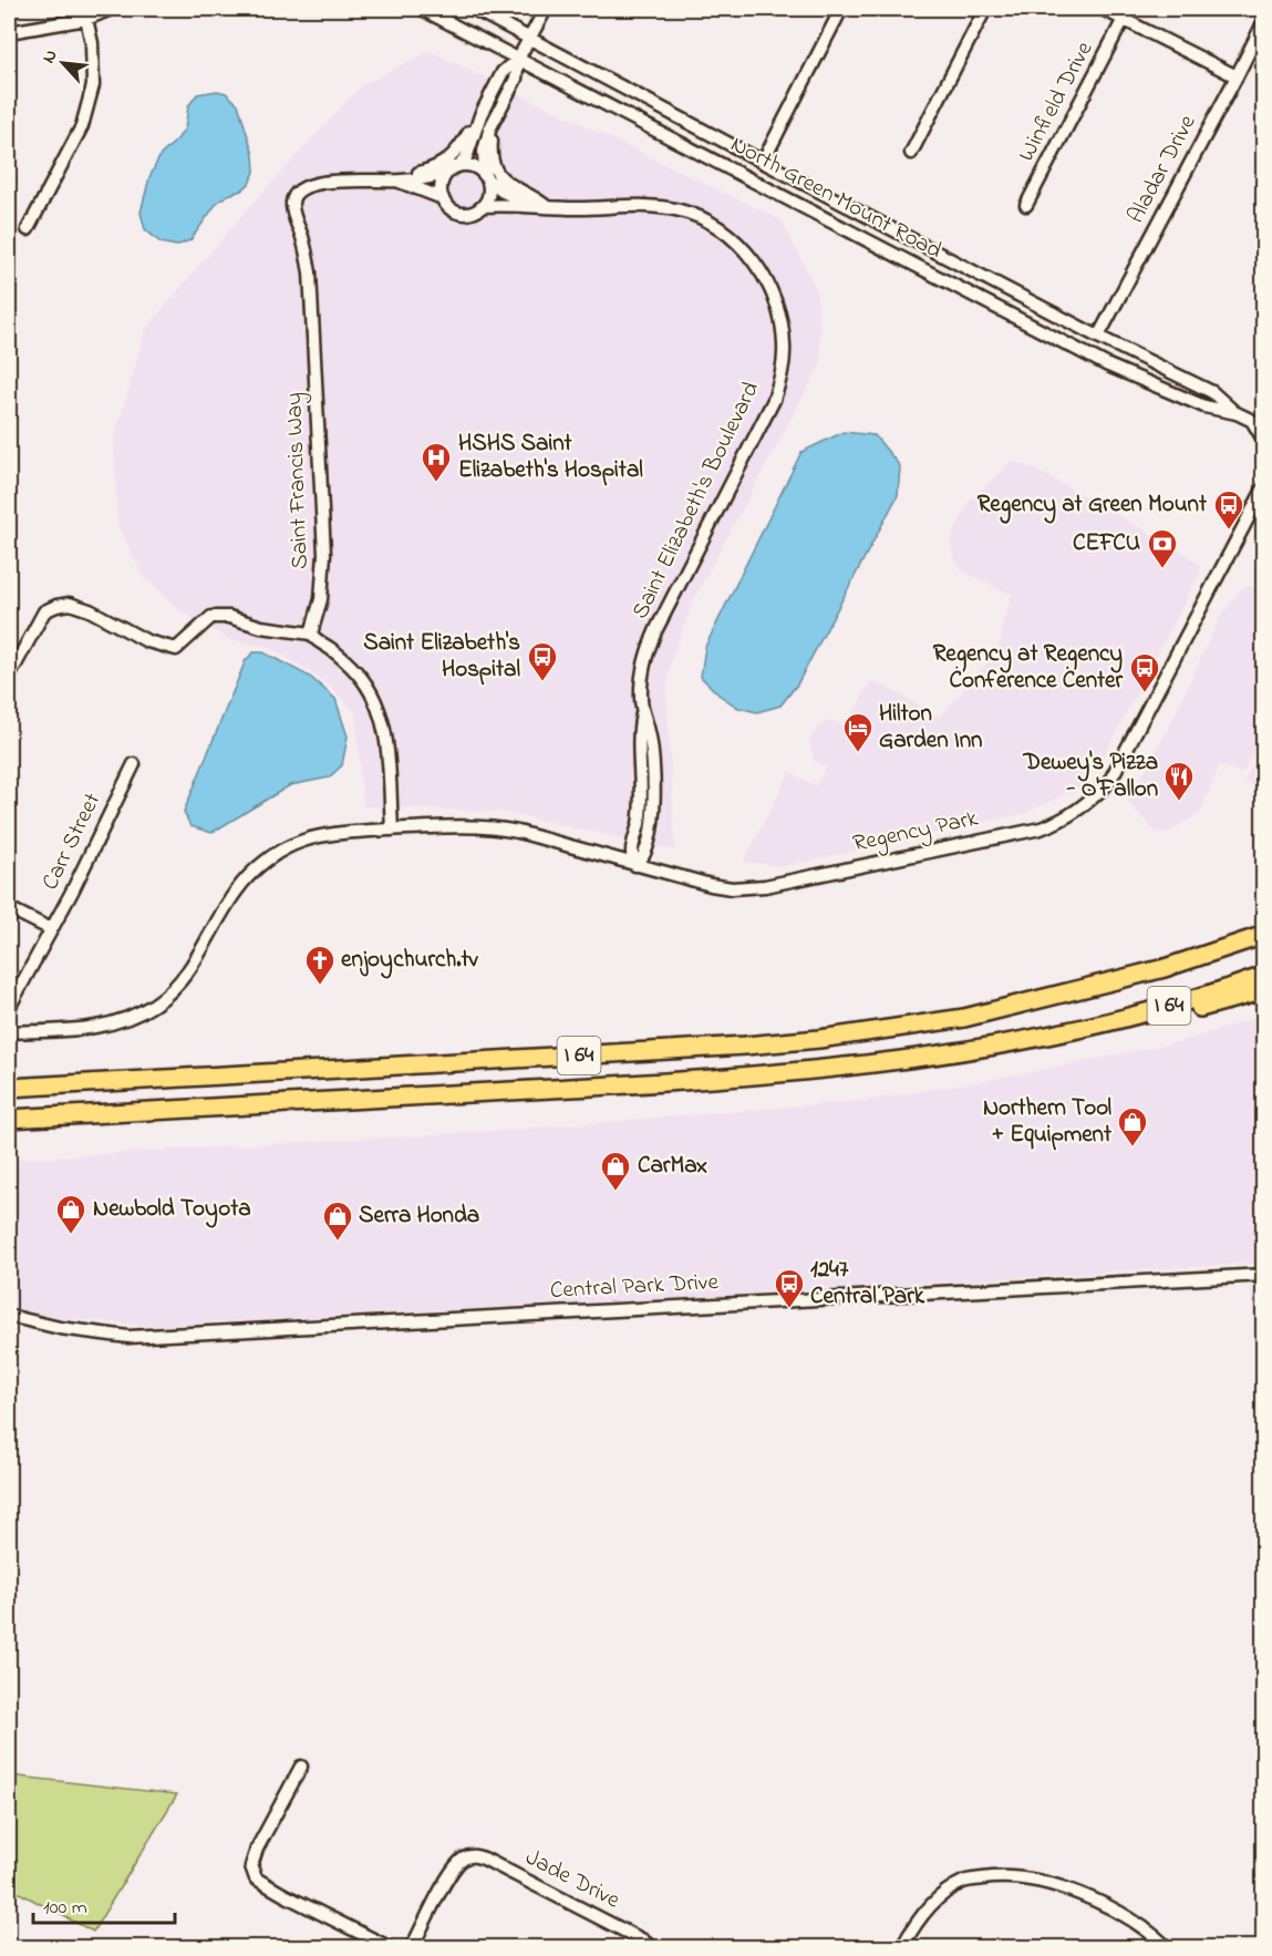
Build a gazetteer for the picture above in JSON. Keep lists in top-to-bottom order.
{
  "streets": {
    "highway": ["I 64"],
    "street": [
      "Winfield Drive",
      "Aladar Drive",
      "North Green Mount Road",
      "Saint Francis Way",
      "Saint Elizabeth's Boulevard",
      "Regency Park",
      "Carr Street",
      "Central Park Drive",
      "Jade Drive"
    ]
  },
  "crossings": [
    ["Aladar Drive", "North Green Mount Road"],
    ["Saint Francis Way", "Saint Elizabeth's Boulevard"],
    ["Saint Elizabeth's Boulevard", "Regency Park"]
  ],
  "places": {
    "hospital": ["HSHS Saint Elizabeth's Hospital"],
    "bus stop": [
      "Regency at Green Mount",
      "Saint Elizabeth's Hospital",
      "Regency at Regency Conference Center",
      "1247 Central Park"
    ],
    "bank": ["CEFCU"],
    "hotel": ["Hilton Garden Inn"],
    "restaurant": ["Dewey's Pizza - O'Fallon"],
    "church": ["enjoychurch.tv"],
    "shop": [
      "Northern Tool + Equipment",
      "CarMax",
      "Newbold Toyota",
      "Serra Honda"
    ]
  },
  "scale_bar": "100 m",
  "north": "top left"
}
